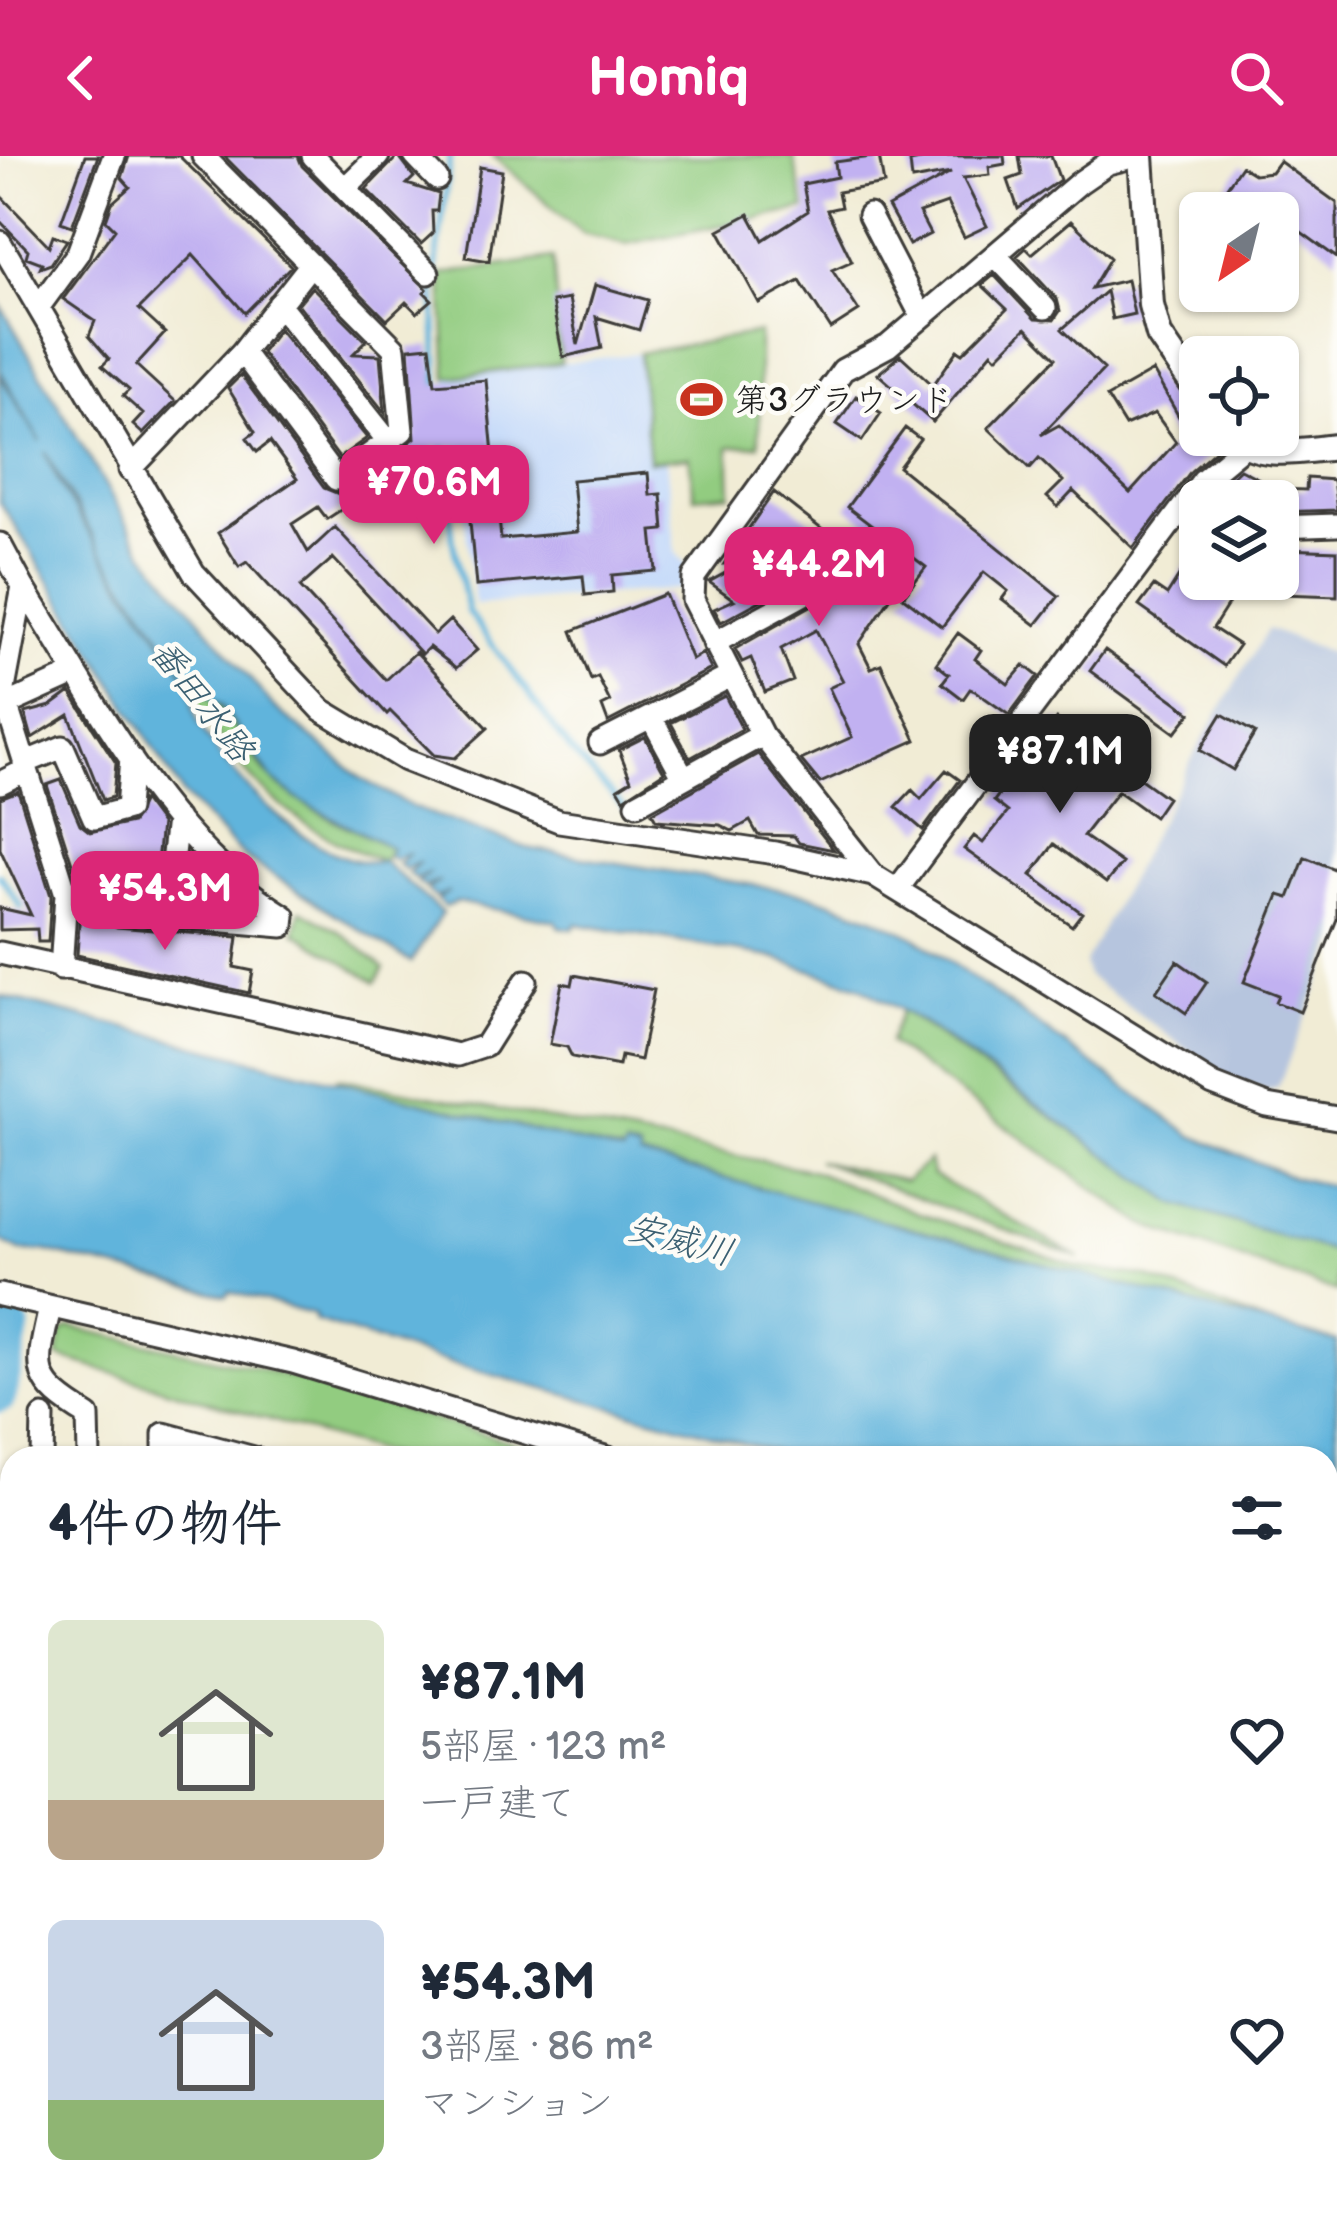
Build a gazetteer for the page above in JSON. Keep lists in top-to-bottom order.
{
  "water": ["番田水路", "安威川"],
  "places": {
    "sports": ["第3グラウンド"]
  },
  "north": "bottom left",
  "page": {
    "header": "Homiq",
    "price": [
      "¥70.6M",
      "¥44.2M",
      "¥87.1M",
      "¥54.3M"
    ],
    "heading": "4件の物件",
    "list": [
      {
        "name": "¥87.1M",
        "note": "5部屋 · 123 m² · 一戸建て"
      },
      {
        "name": "¥54.3M",
        "note": "3部屋 · 86 m² · マンション"
      }
    ]
  }
}
